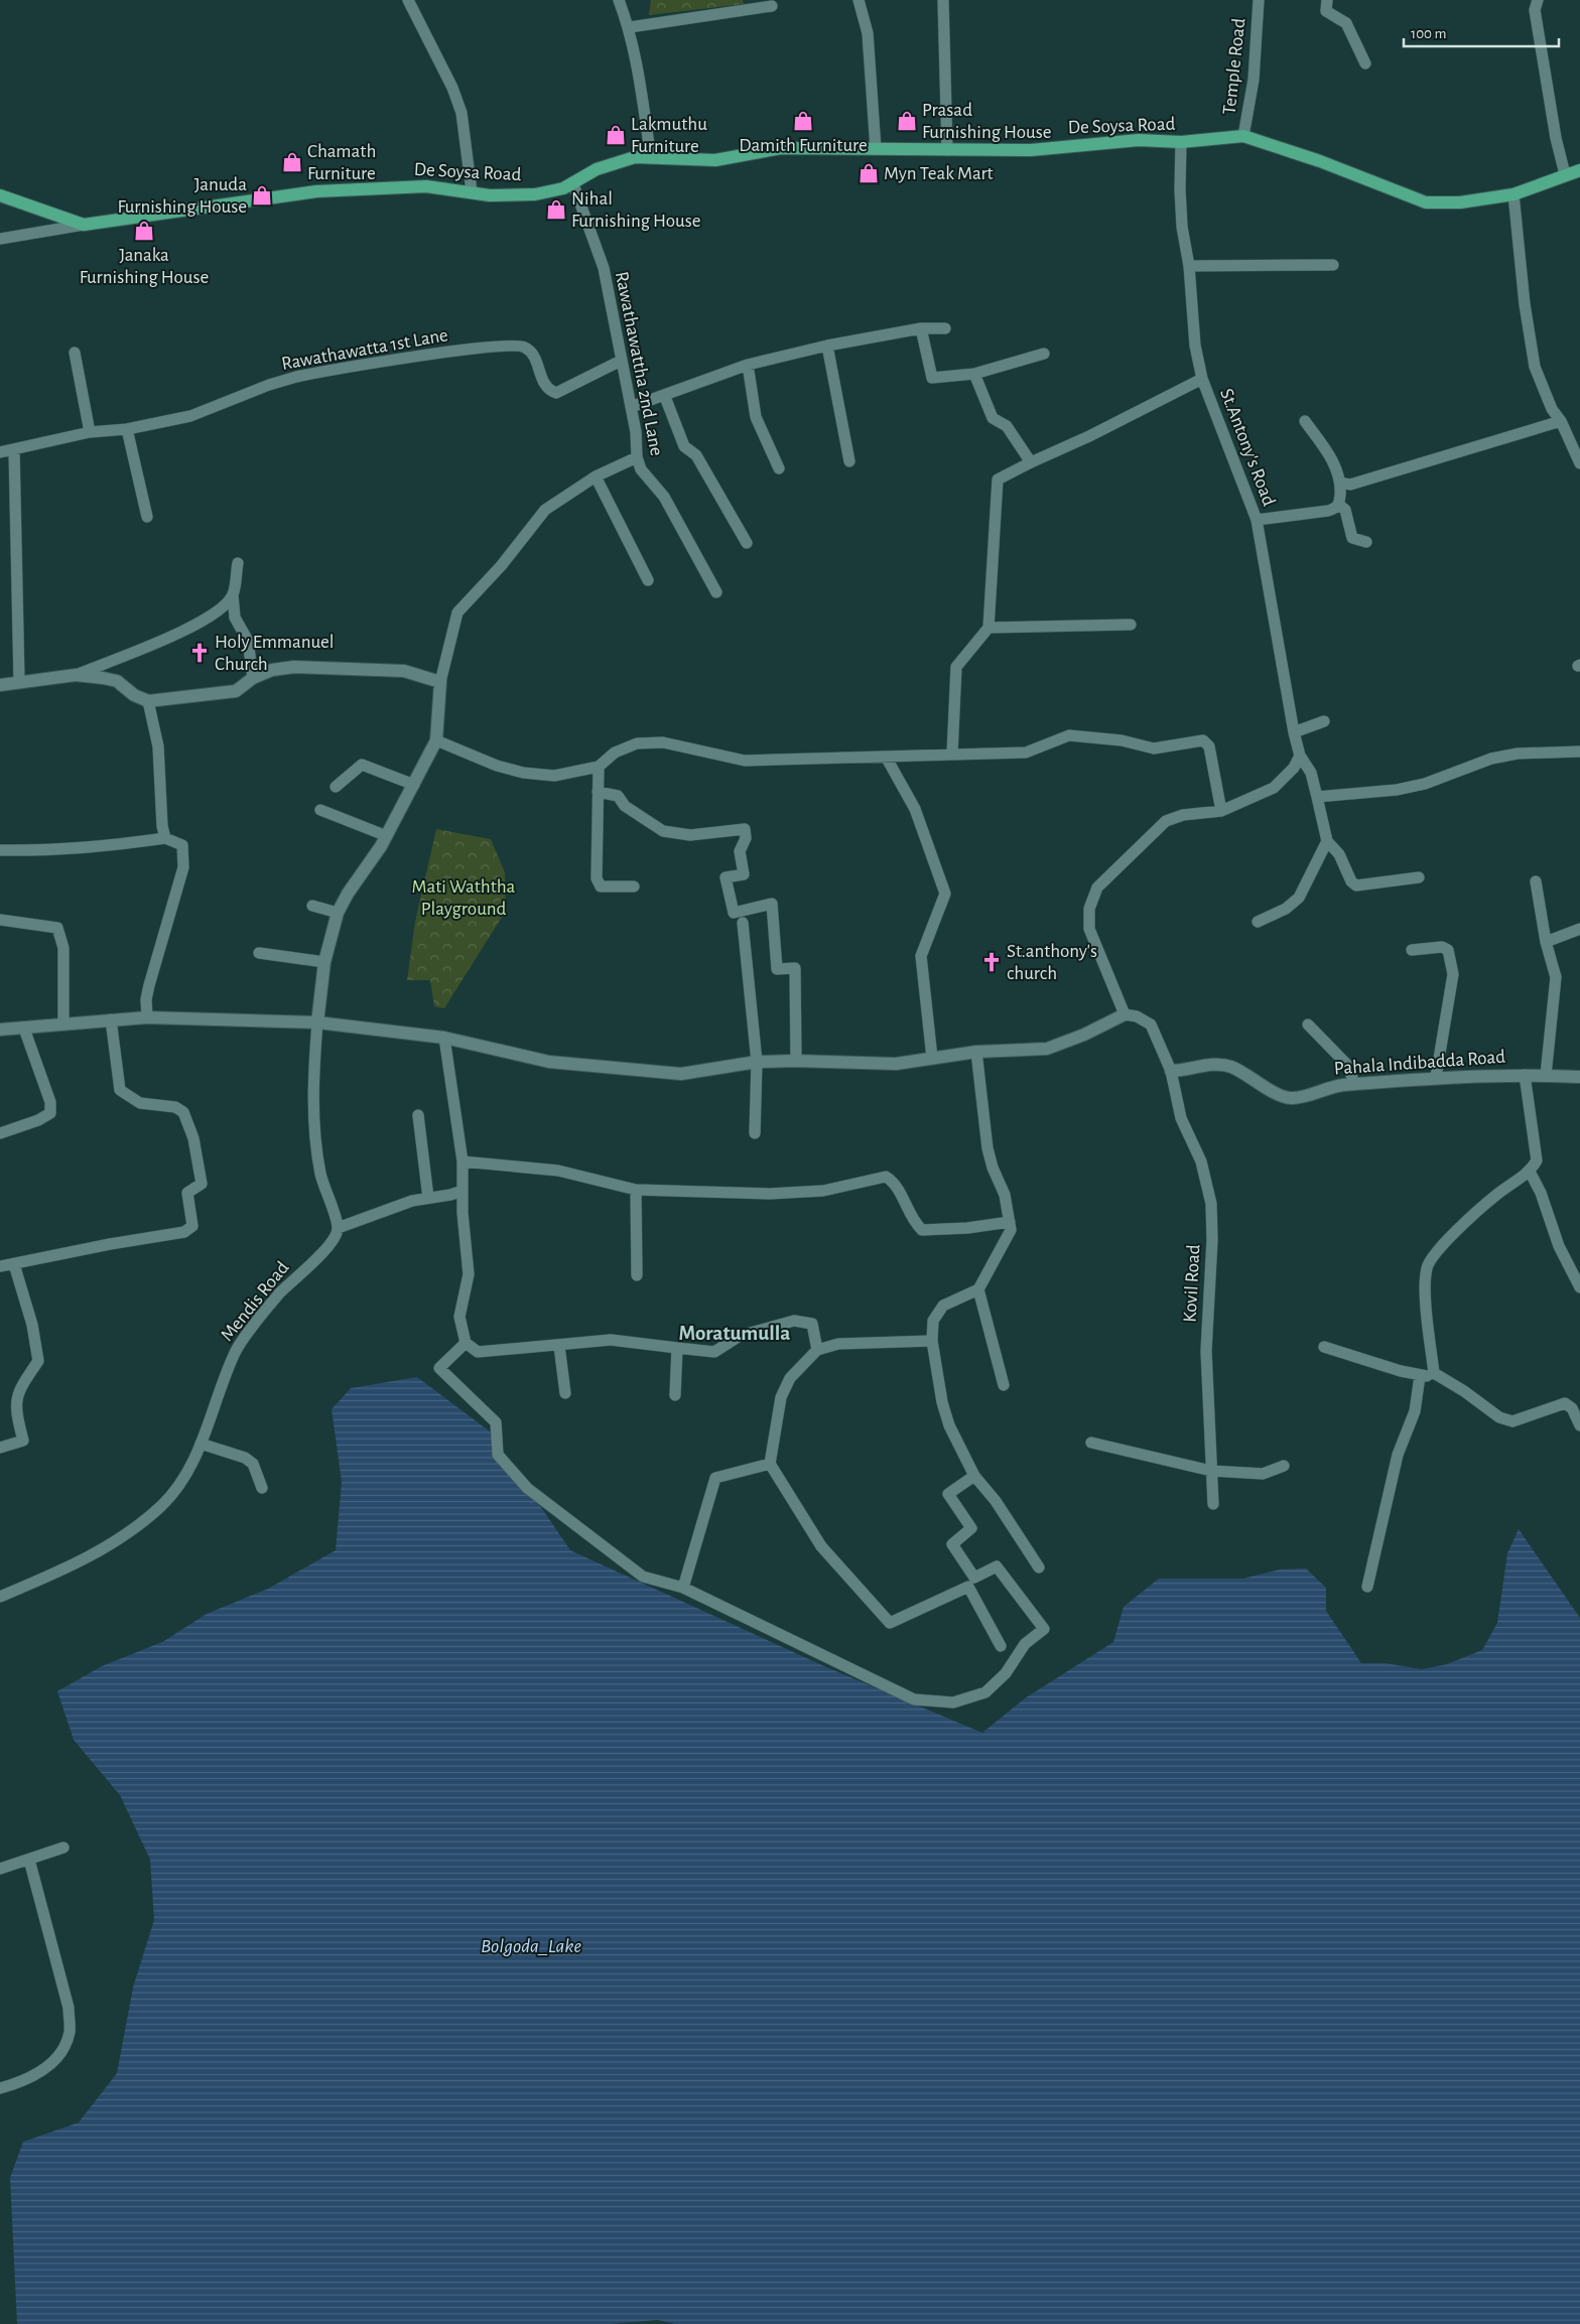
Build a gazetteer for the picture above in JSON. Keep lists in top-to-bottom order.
{
  "streets": {
    "main road": ["De Soysa Road"],
    "street": [
      "Temple Road",
      "Rawathawatta 1st Lane",
      "Rawathawattha 2nd Lane",
      "St.Antony's Road",
      "Pahala Indibadda Road",
      "Kovil Road",
      "Mendis Road"
    ]
  },
  "crossings": [
    ["Temple Road", "De Soysa Road"],
    ["De Soysa Road", "Rawathawattha 2nd Lane"],
    ["De Soysa Road", "St.Antony's Road"],
    ["Rawathawatta 1st Lane", "Rawathawattha 2nd Lane"],
    ["Pahala Indibadda Road", "Kovil Road"]
  ],
  "districts": ["Moratumulla"],
  "water": ["Bolgoda_Lake"],
  "parks": ["Mati Waththa Playground"],
  "places": {
    "shop": [
      "Damith Furniture",
      "Prasad Furnishing House",
      "Lakmuthu Furniture",
      "Chamath Furniture",
      "Myn Teak Mart",
      "Januda Furnishing House",
      "Nihal Furnishing House",
      "Janaka Furnishing House"
    ],
    "church": ["Holy Emmanuel Church", "St.anthony's church"]
  },
  "scale_bar": "100 m"
}
